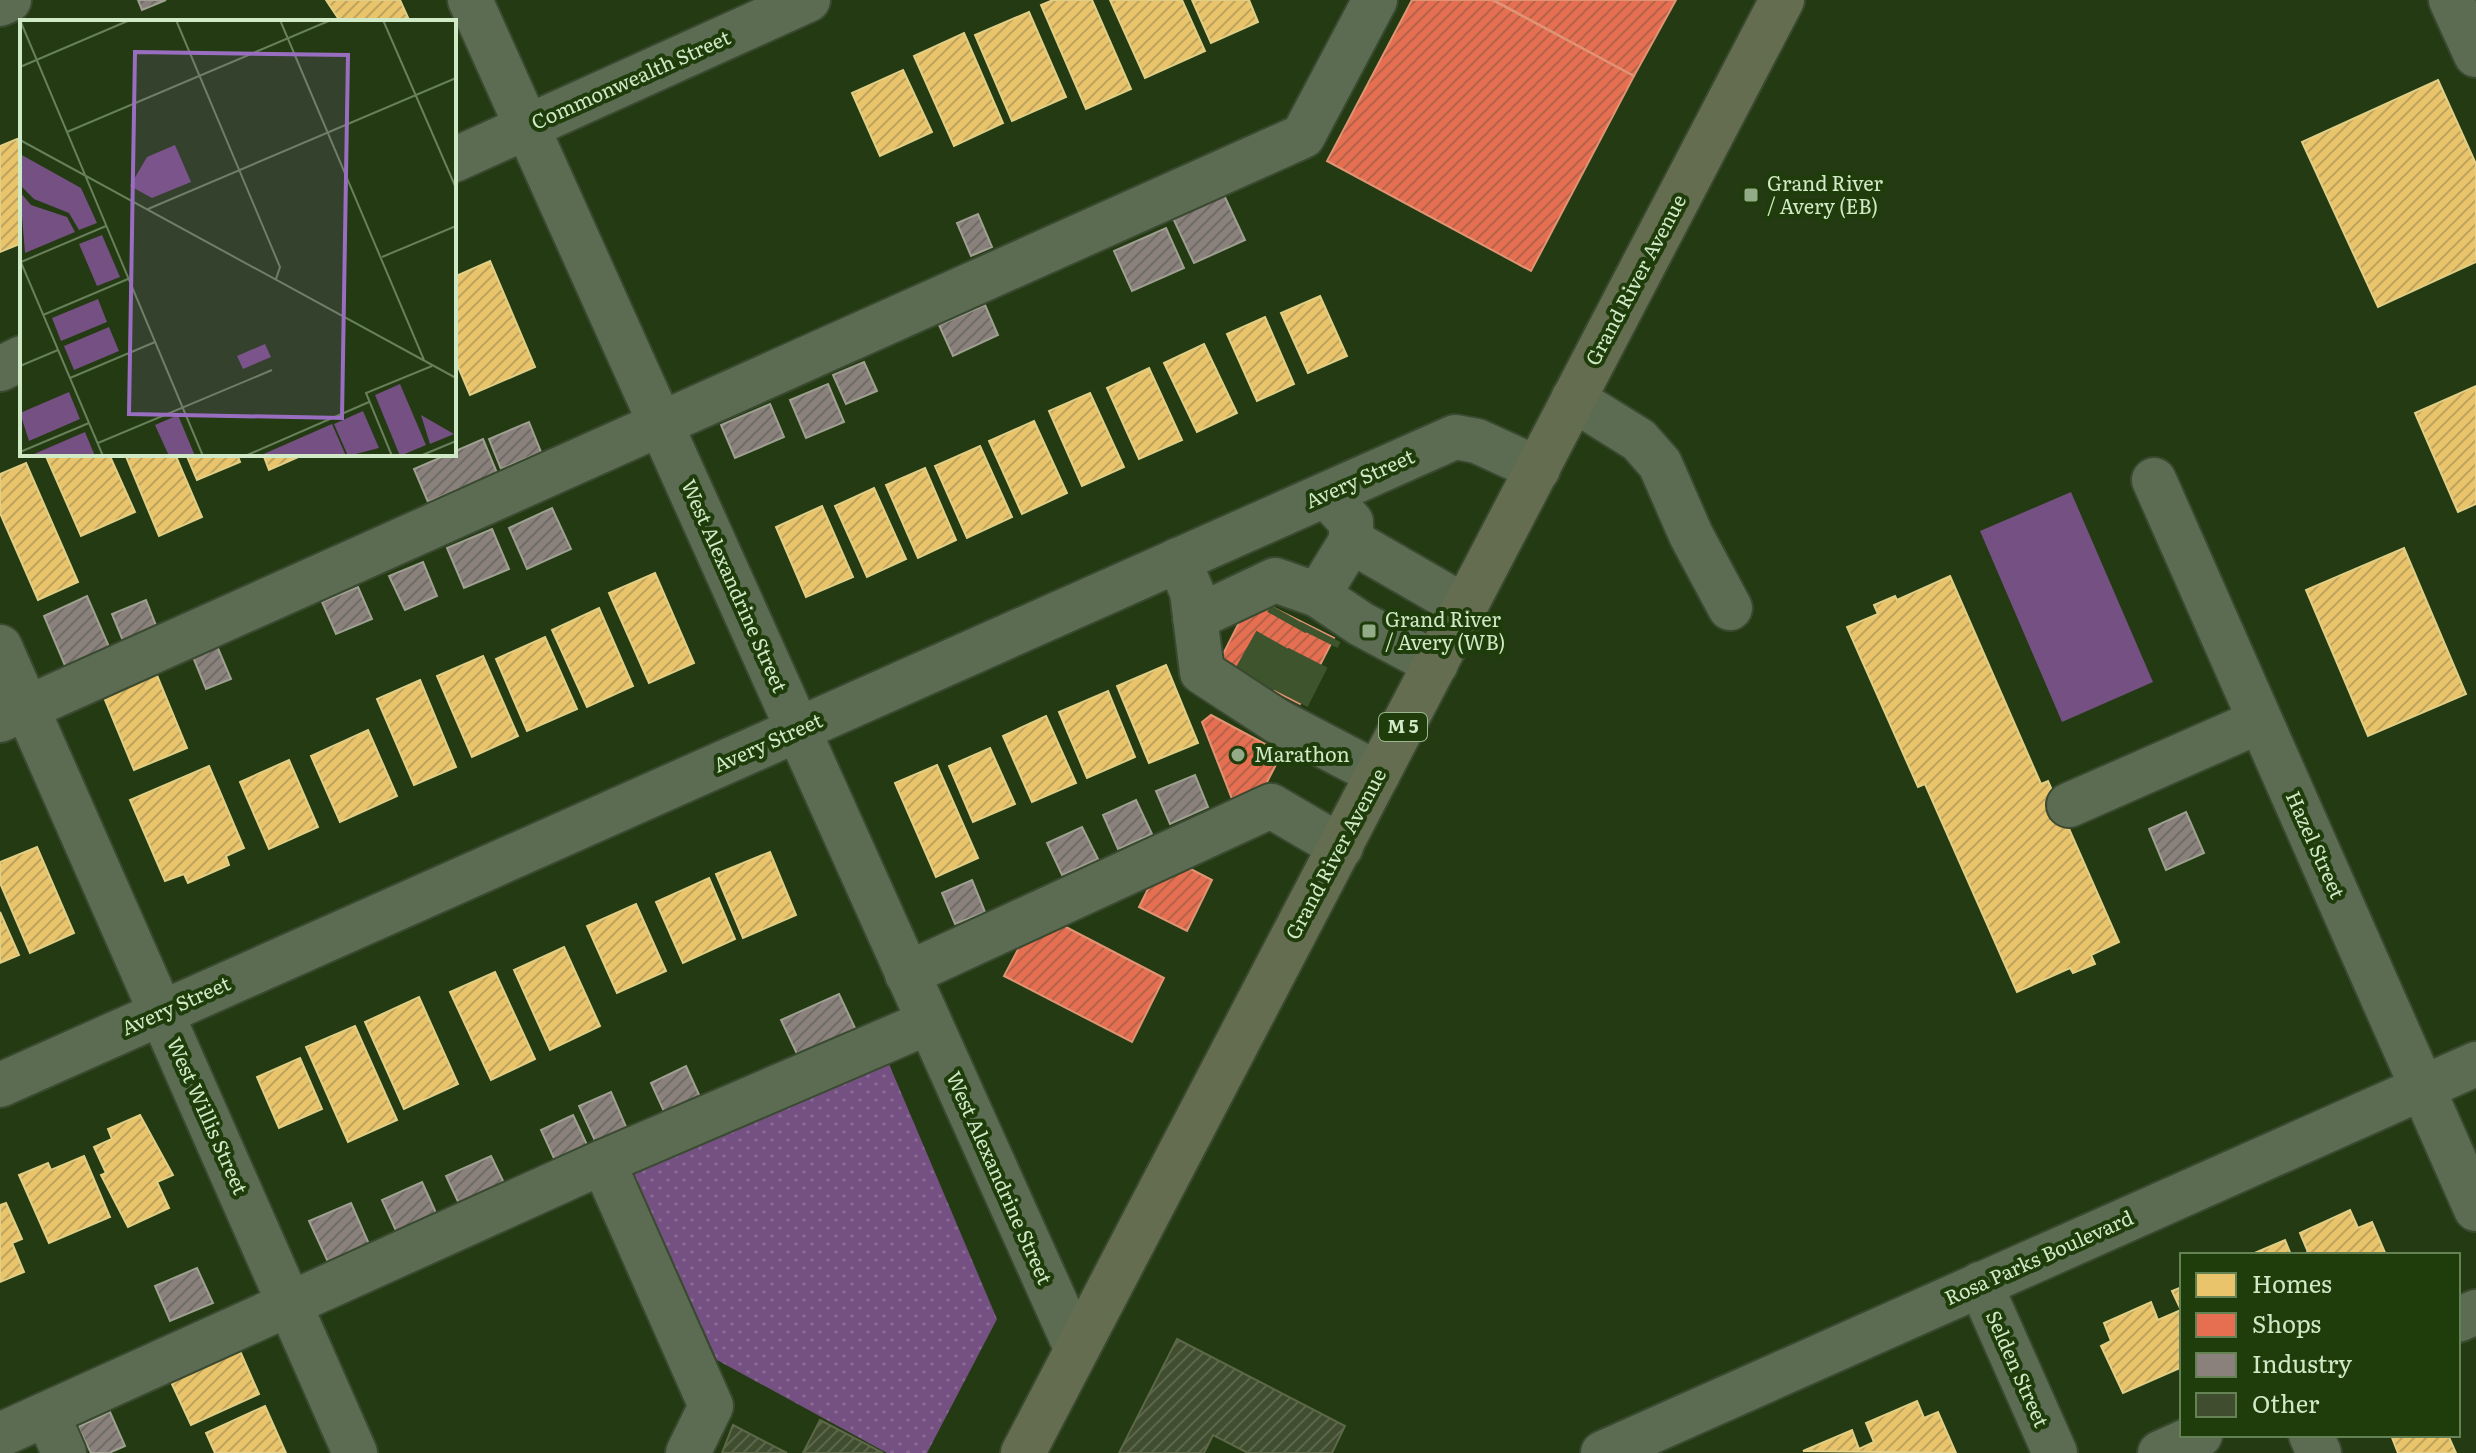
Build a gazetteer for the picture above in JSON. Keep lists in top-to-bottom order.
{
  "streets": {
    "main road": ["Grand River Avenue", "M 5"],
    "street": [
      "Commonwealth Street",
      "Avery Street",
      "West Alexandrine Street",
      "Hazel Street",
      "West Willis Street",
      "Rosa Parks Boulevard",
      "Selden Street"
    ]
  },
  "crossings": [
    ["Commonwealth Street", "West Alexandrine Street"],
    ["Grand River Avenue", "Avery Street"],
    ["Grand River Avenue", "West Alexandrine Street"],
    ["Avery Street", "West Alexandrine Street"],
    ["Avery Street", "West Willis Street"],
    ["Hazel Street", "Rosa Parks Boulevard"],
    ["Rosa Parks Boulevard", "Selden Street"]
  ],
  "places": {
    "transit": ["Grand River / Avery (EB)", "Grand River / Avery (WB)"],
    "other": ["Marathon"]
  },
  "legend": [
    "Homes",
    "Shops",
    "Industry",
    "Other"
  ]
}
